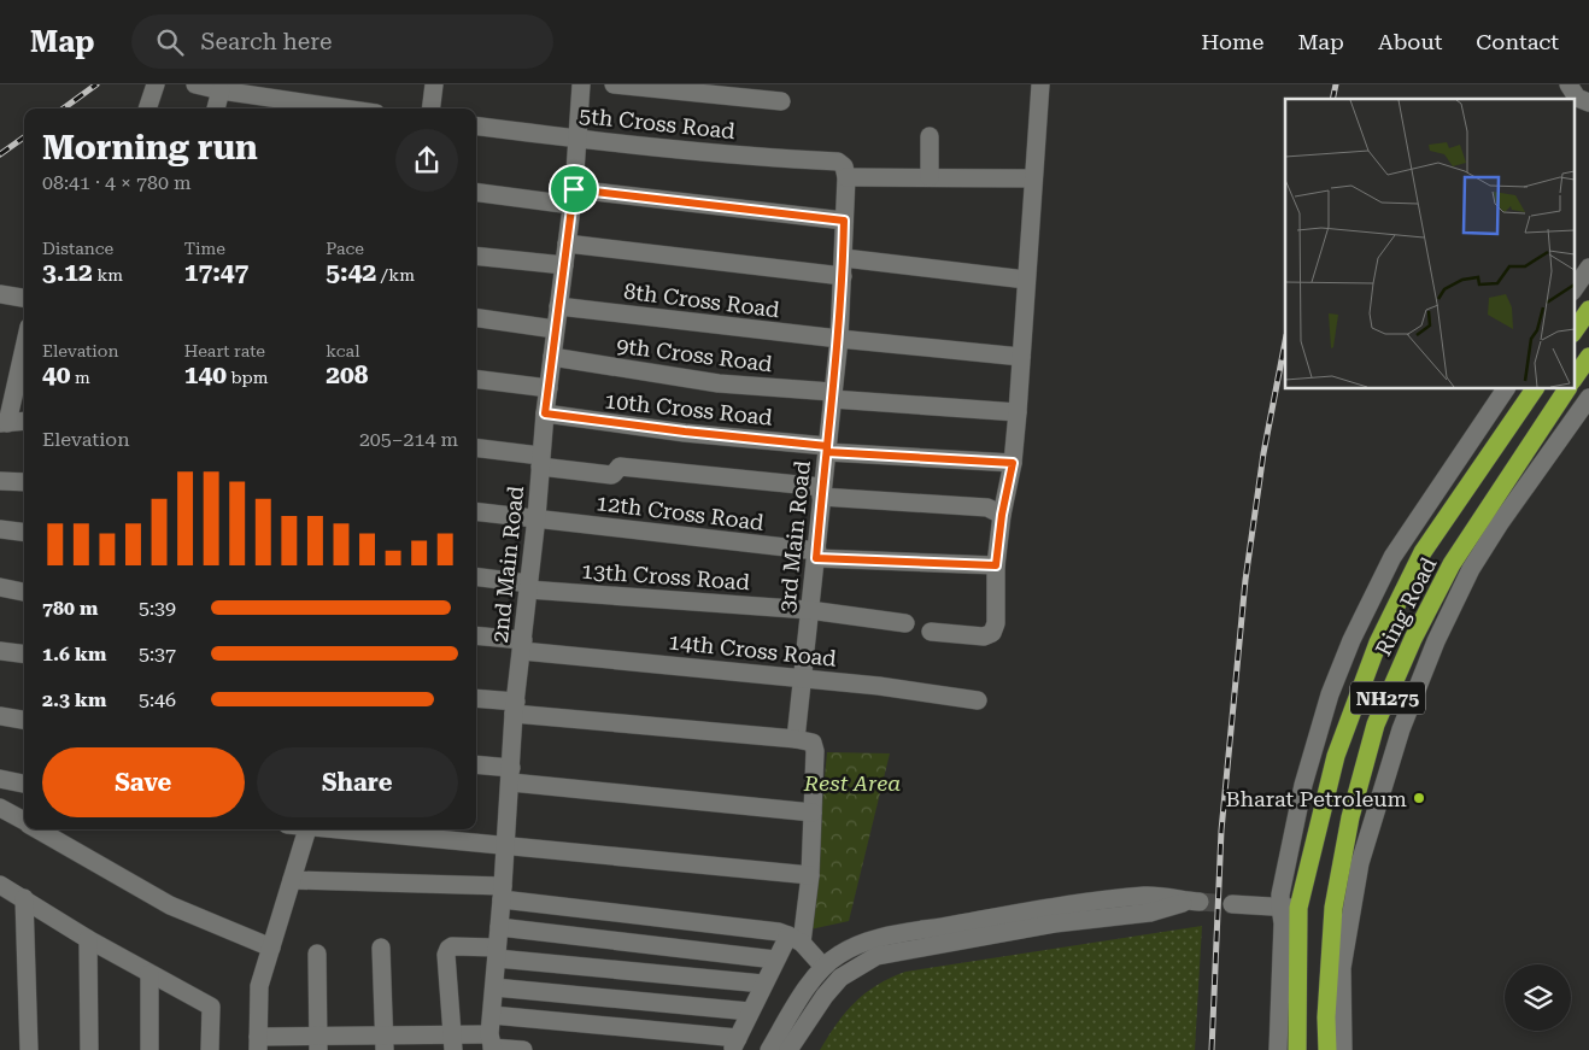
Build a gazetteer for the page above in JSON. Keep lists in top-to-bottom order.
{
  "streets": {
    "highway": ["Ring Road", "NH275"],
    "street": [
      "5th Cross Road",
      "8th Cross Road",
      "9th Cross Road",
      "10th Cross Road",
      "12th Cross Road",
      "3rd Main Road",
      "2nd Main Road",
      "13th Cross Road",
      "14th Cross Road"
    ]
  },
  "crossings": [
    ["5th Cross Road", "3rd Main Road"],
    ["5th Cross Road", "2nd Main Road"],
    ["8th Cross Road", "3rd Main Road"],
    ["8th Cross Road", "2nd Main Road"],
    ["9th Cross Road", "3rd Main Road"],
    ["9th Cross Road", "2nd Main Road"],
    ["10th Cross Road", "3rd Main Road"],
    ["10th Cross Road", "2nd Main Road"],
    ["12th Cross Road", "3rd Main Road"],
    ["12th Cross Road", "2nd Main Road"],
    ["3rd Main Road", "13th Cross Road"],
    ["3rd Main Road", "14th Cross Road"],
    ["2nd Main Road", "13th Cross Road"],
    ["2nd Main Road", "14th Cross Road"]
  ],
  "parks": ["Rest Area"],
  "places": ["Bharat Petroleum"],
  "page": {
    "header": "Map",
    "search": "Search here",
    "nav": [
      "Home",
      "Map",
      "About",
      "Contact"
    ],
    "heading": ["Morning run", "08:41 · 4 × 780 m"],
    "stats": [
      ["Distance", "3.12 km"],
      ["Time", "17:47"],
      ["Pace", "5:42 /km"],
      ["Elevation", "40 m"],
      ["Heart rate", "140 bpm"],
      ["kcal", "208"]
    ],
    "chart": ["Elevation", "205–214 m"],
    "list": [
      {
        "name": "780 m",
        "note": "5:39"
      },
      {
        "name": "1.6 km",
        "note": "5:37"
      },
      {
        "name": "2.3 km",
        "note": "5:46"
      }
    ],
    "buttons": ["Save", "Share"]
  }
}
